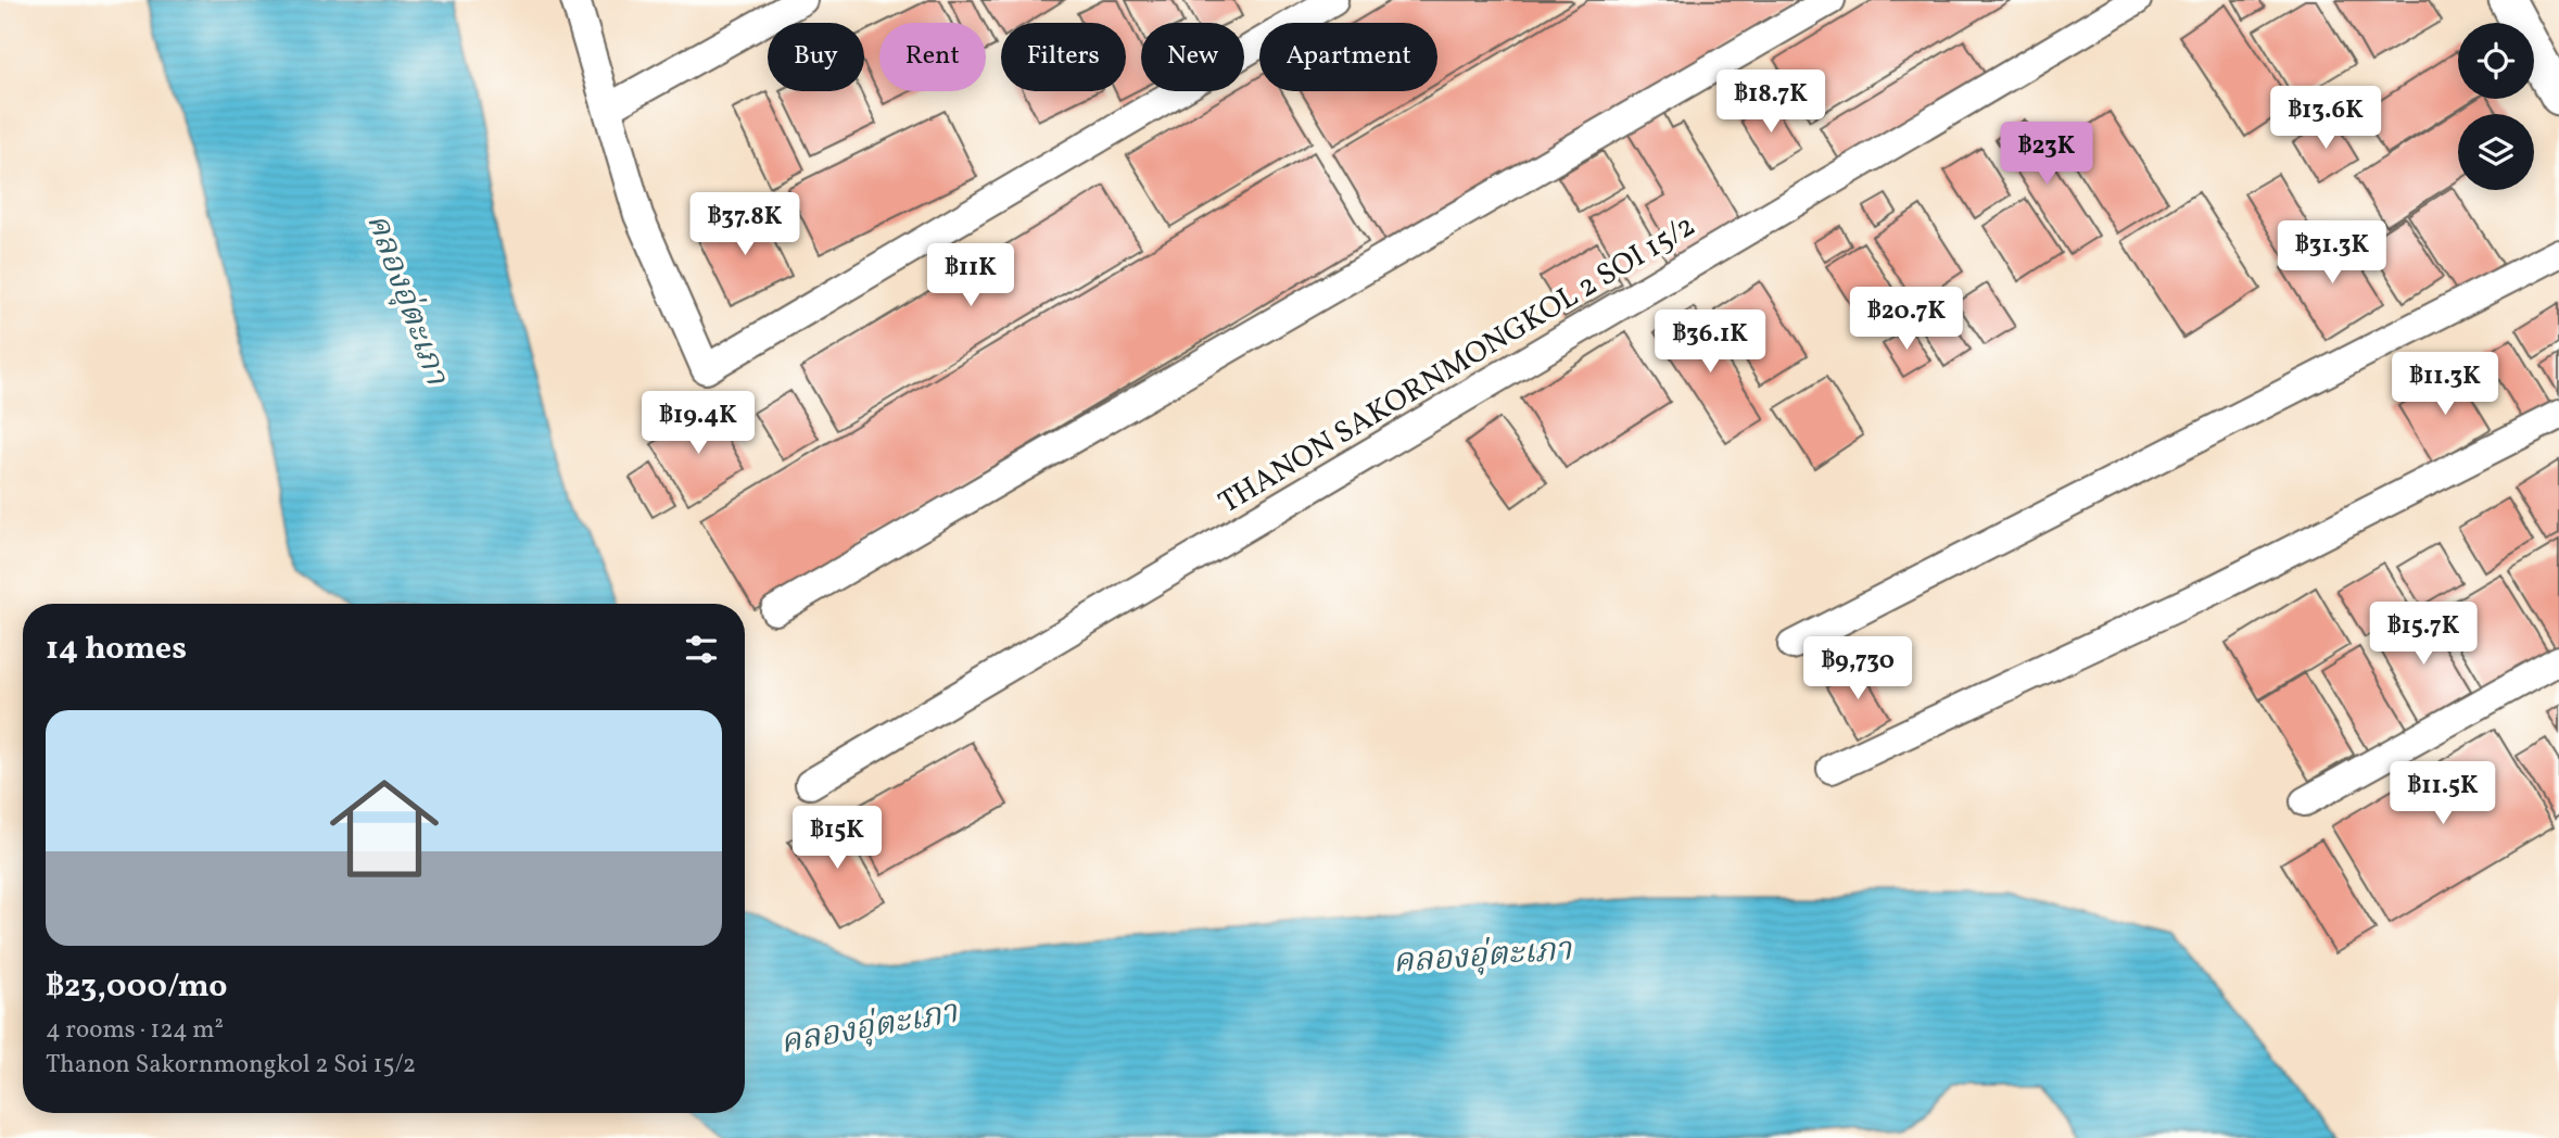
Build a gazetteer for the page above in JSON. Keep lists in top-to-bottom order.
{
  "streets": {
    "street": ["THANON SAKORNMONGKOL 2 SOI 15/2"]
  },
  "water": ["คลองอุ่ตะเภา"],
  "page": {
    "chip": [
      "Buy",
      "Rent",
      "Filters",
      "New",
      "Apartment"
    ],
    "price": [
      "฿18.7K",
      "฿13.6K",
      "฿23K",
      "฿37.8K",
      "฿31.3K",
      "฿11K",
      "฿20.7K",
      "฿36.1K",
      "฿11.3K",
      "฿19.4K",
      "฿15.7K",
      "฿9,730",
      "฿11.5K",
      "฿15K"
    ],
    "heading": "14 homes",
    "list": [
      {
        "name": "฿23,000/mo",
        "note": "4 rooms · 124 m² · Thanon Sakornmongkol 2 Soi 15/2"
      }
    ]
  }
}
